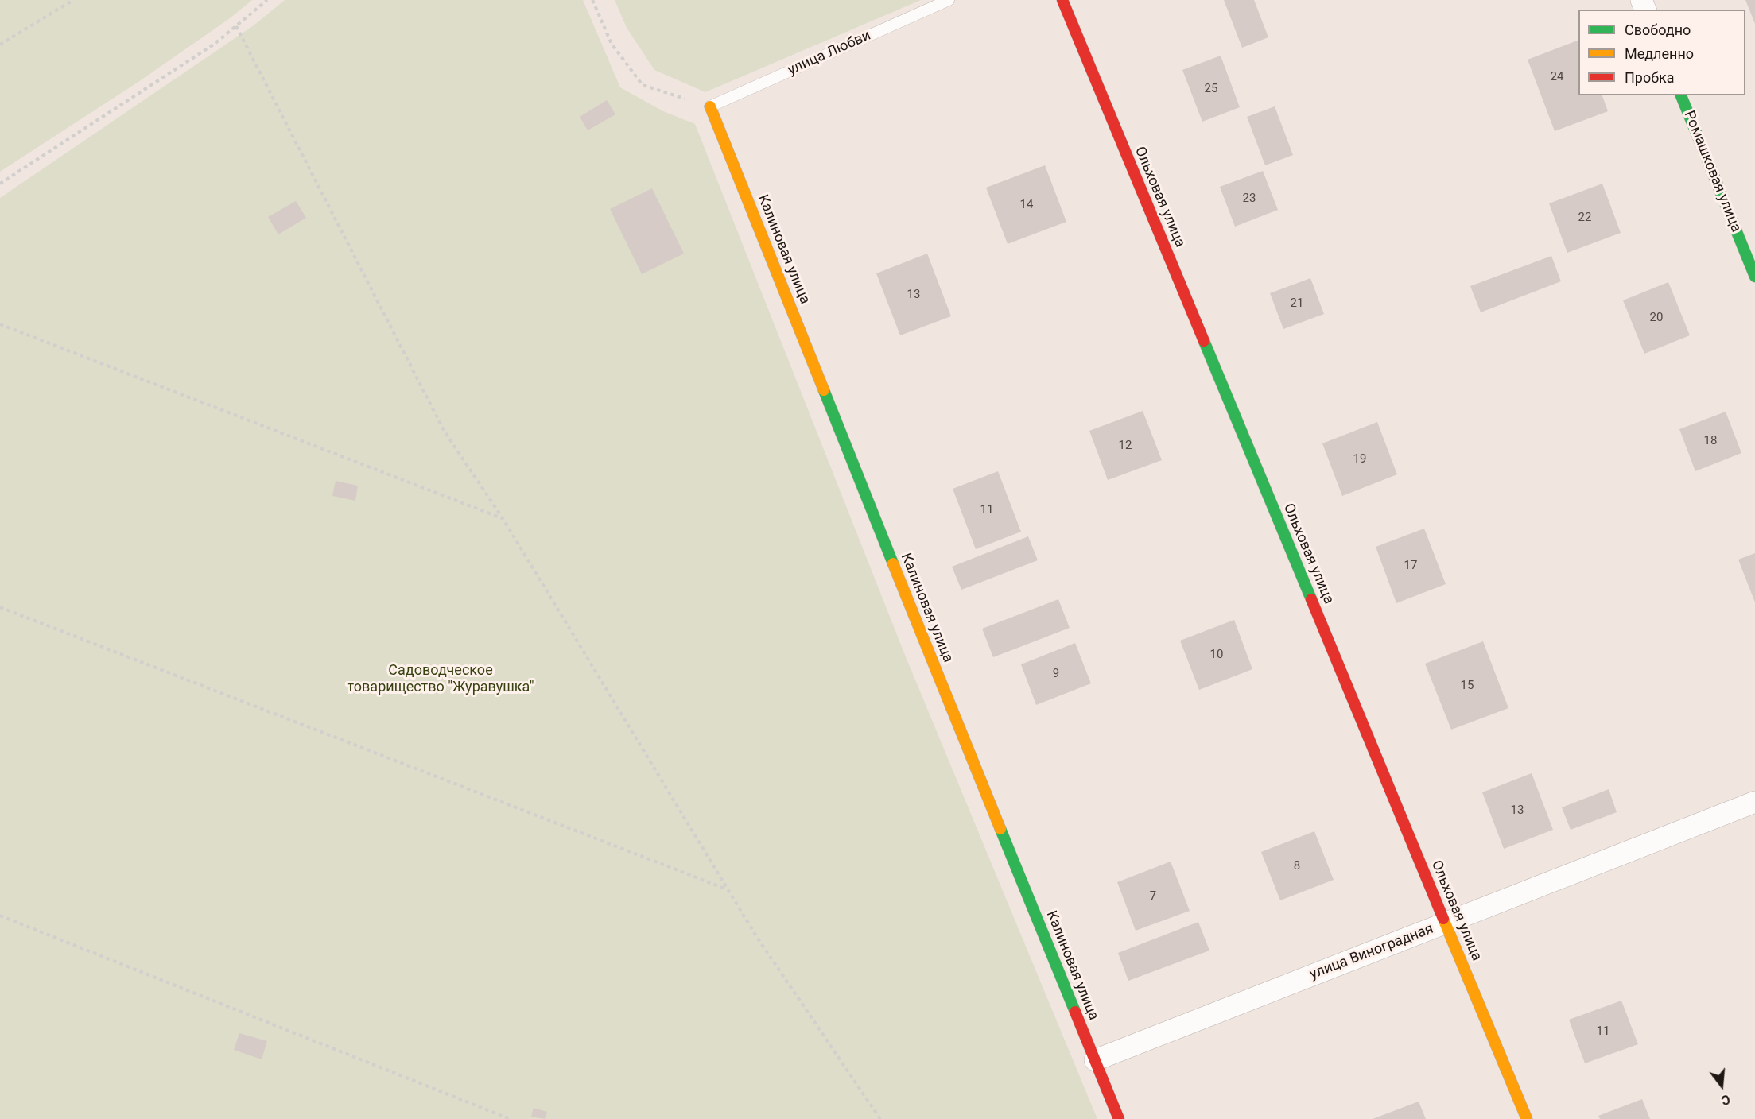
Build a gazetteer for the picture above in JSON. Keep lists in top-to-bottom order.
{
  "streets": {
    "street": [
      "Ромашковая улица",
      "Ольховая улица",
      "Калиновая улица",
      "улица Виноградная"
    ],
    "lane": ["улица Любви"]
  },
  "crossings": [
    ["улица Любви", "Калиновая улица"],
    ["Ольховая улица", "улица Виноградная"],
    ["Калиновая улица", "улица Виноградная"]
  ],
  "parks": ["Садоводческое товарищество \"Журавушка\""],
  "house_numbers": [
    "24",
    "25",
    "23",
    "14",
    "22",
    "13",
    "21",
    "20",
    "18",
    "12",
    "19",
    "11",
    "17",
    "10",
    "9",
    "15",
    "13",
    "8",
    "7",
    "11"
  ],
  "legend": ["Свободно", "Медленно", "Пробка"],
  "north": "bottom"
}
